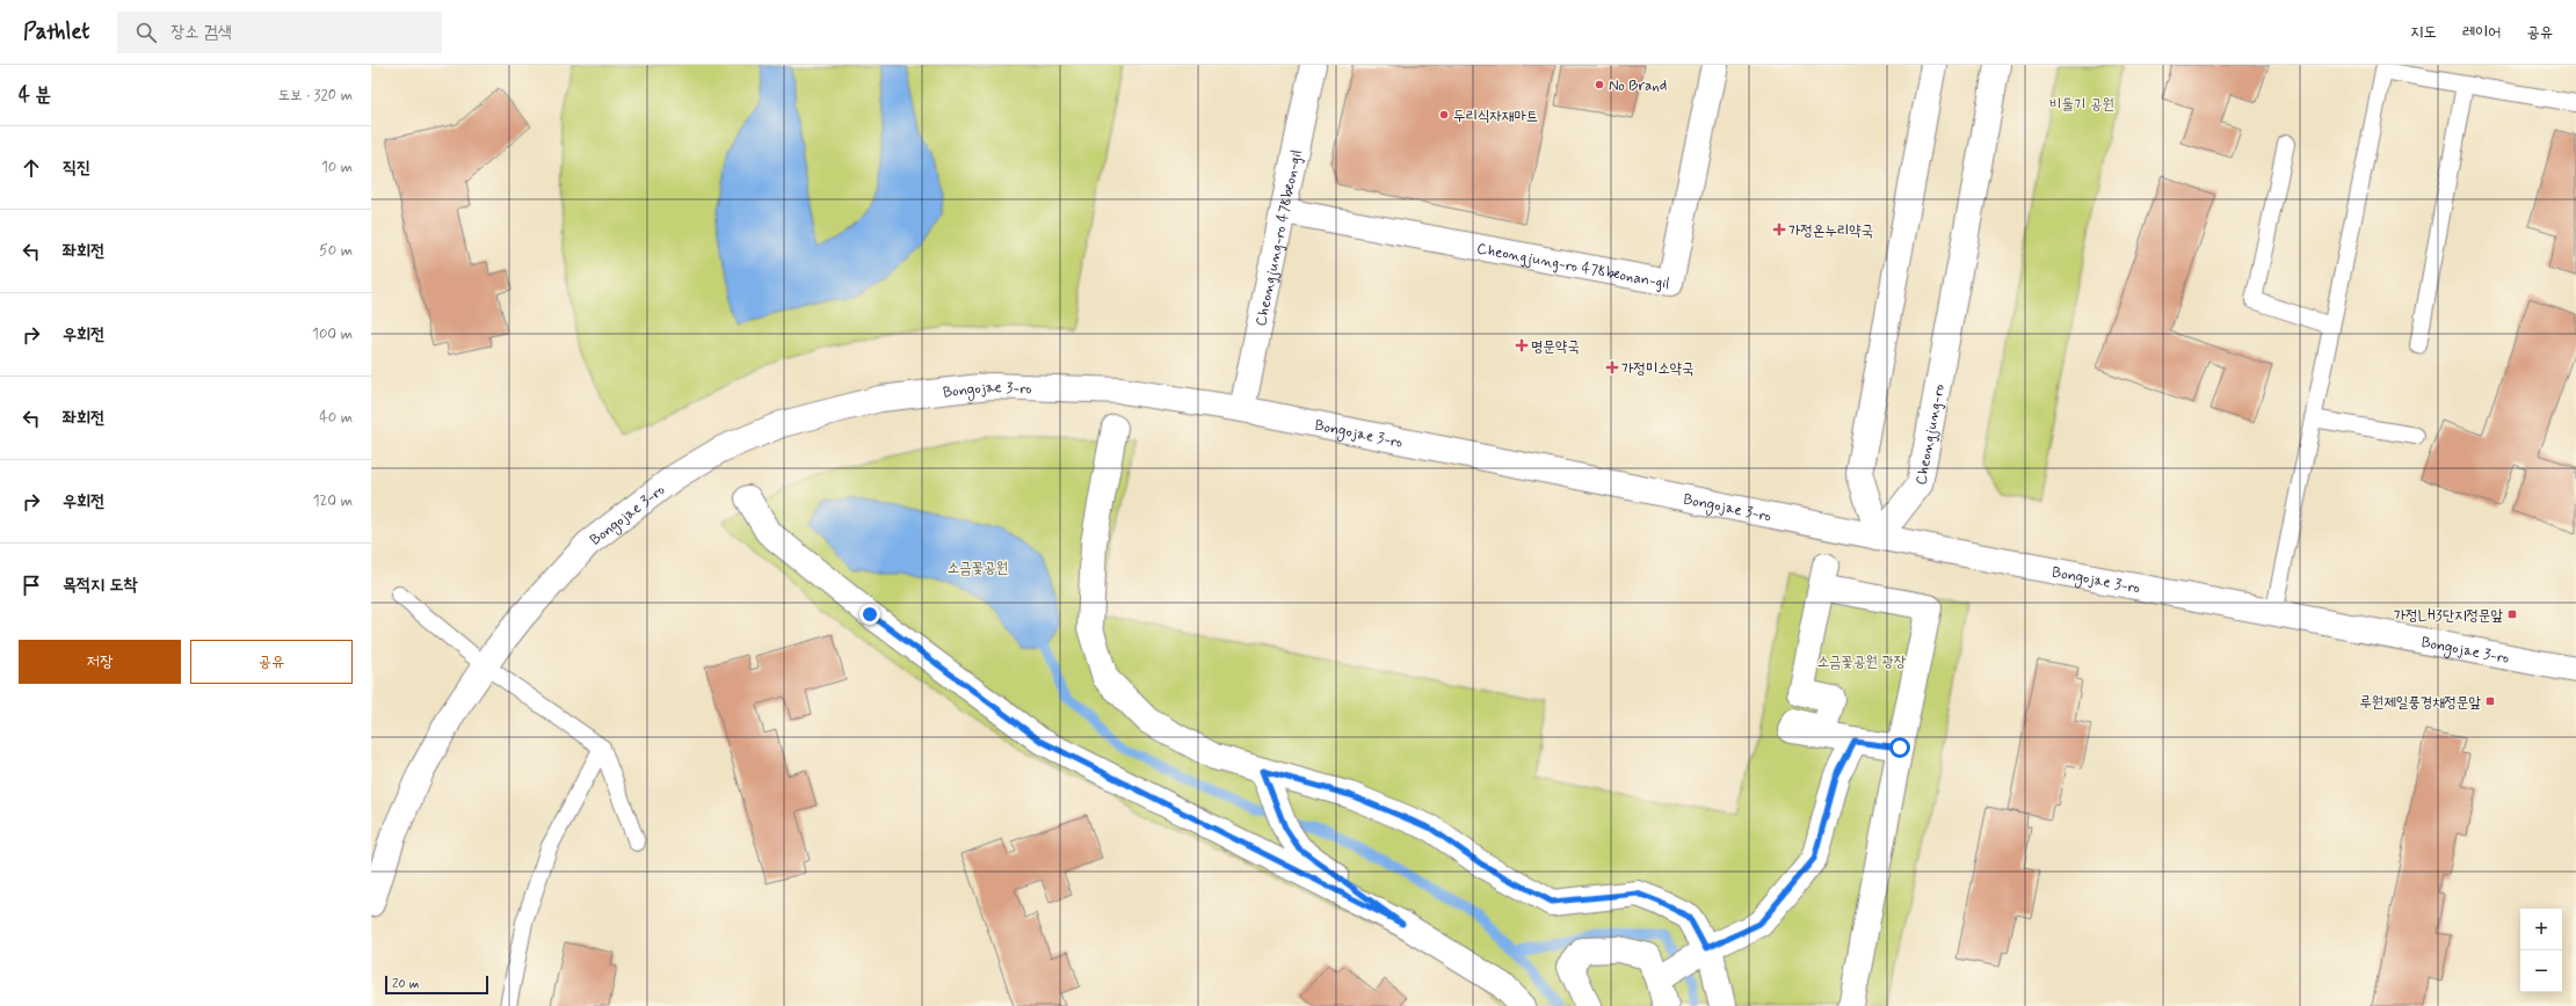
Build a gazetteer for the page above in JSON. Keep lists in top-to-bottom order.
{
  "streets": {
    "street": [
      "Cheongjung-ro 478beon-gil",
      "Cheongjung-ro 478beonan-gil",
      "Bongojae 3-ro",
      "Cheongjung-ro"
    ]
  },
  "crossings": [
    ["Cheongjung-ro 478beon-gil", "Cheongjung-ro 478beonan-gil"],
    ["Cheongjung-ro 478beon-gil", "Bongojae 3-ro"],
    ["Bongojae 3-ro", "Cheongjung-ro"]
  ],
  "parks": ["비둘기 공원", "소금꽃공원", "소금꽃공원 광장"],
  "places": {
    "other": ["No Brand", "두리식자재마트"],
    "health": ["가정온누리약국", "명문약국", "가정미소약국"],
    "transit": ["가정LH3단지정문앞", "루원제일풍경채정문앞"]
  },
  "scale_bar": "20 m",
  "page": {
    "header": "Pathlet",
    "search": "장소 검색",
    "nav": ["지도", "레이어", "공유"],
    "heading": ["4 분", "도보 · 320 m"],
    "list": [
      ["직진", "10 m"],
      ["좌회전", "50 m"],
      ["우회전", "100 m"],
      ["좌회전", "40 m"],
      ["우회전", "120 m"],
      "목적지 도착"
    ],
    "buttons": ["저장", "공유"],
    "map_buttons": ["+", "−"],
    "scale": "20 m"
  }
}
